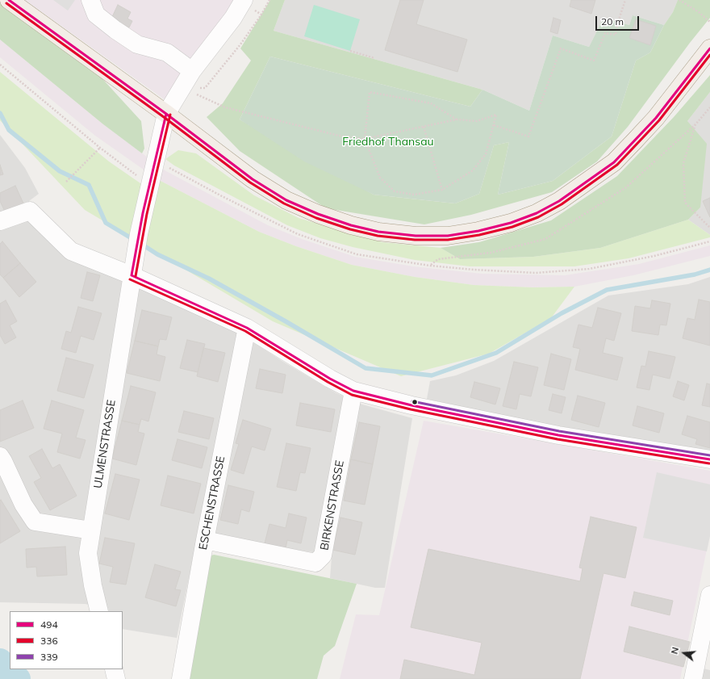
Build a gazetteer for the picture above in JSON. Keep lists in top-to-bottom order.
{
  "streets": {
    "street": ["ULMENSTRASSE", "ESCHENSTRASSE", "BIRKENSTRASSE"]
  },
  "crossings": [
    ["ESCHENSTRASSE", "BIRKENSTRASSE"]
  ],
  "parks": ["Friedhof Thansau"],
  "lines": ["transit line 494", "transit line 336", "transit line 339"],
  "legend": ["494", "336", "339"],
  "scale_bar": "20 m",
  "north": "left"
}
